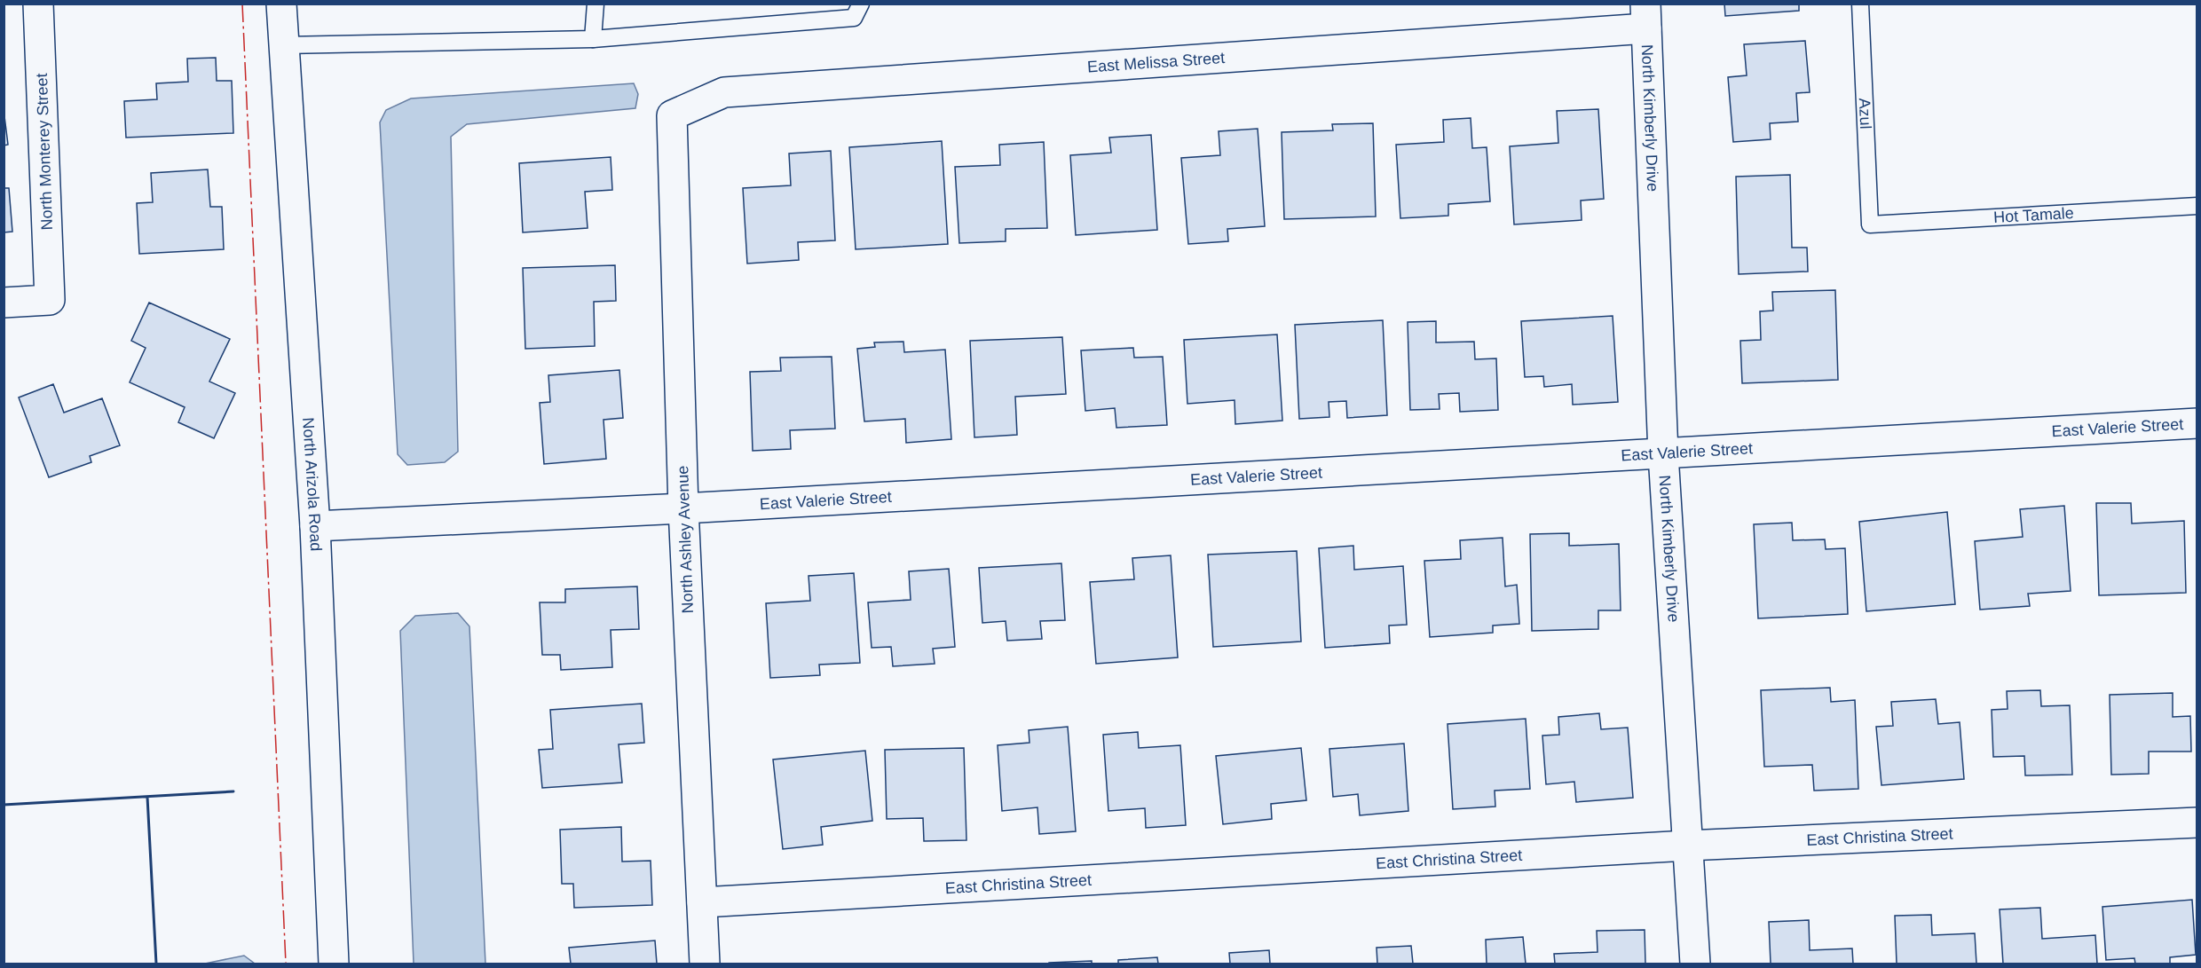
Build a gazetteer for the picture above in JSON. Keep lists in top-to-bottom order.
{
  "streets": {
    "street": [
      "East Melissa Street",
      "North Kimberly Drive",
      "North Monterey Street",
      "East Valerie Street",
      "North Arizola Road",
      "North Ashley Avenue",
      "East Christina Street"
    ],
    "lane": ["Azul", "Hot Tamale"]
  },
  "crossings": [
    ["East Melissa Street", "North Kimberly Drive"],
    ["East Melissa Street", "North Ashley Avenue"],
    ["Azul", "Hot Tamale"],
    ["North Kimberly Drive", "East Valerie Street"],
    ["North Kimberly Drive", "East Christina Street"],
    ["East Valerie Street", "North Arizola Road"],
    ["East Valerie Street", "North Ashley Avenue"],
    ["North Ashley Avenue", "East Christina Street"]
  ]
}
